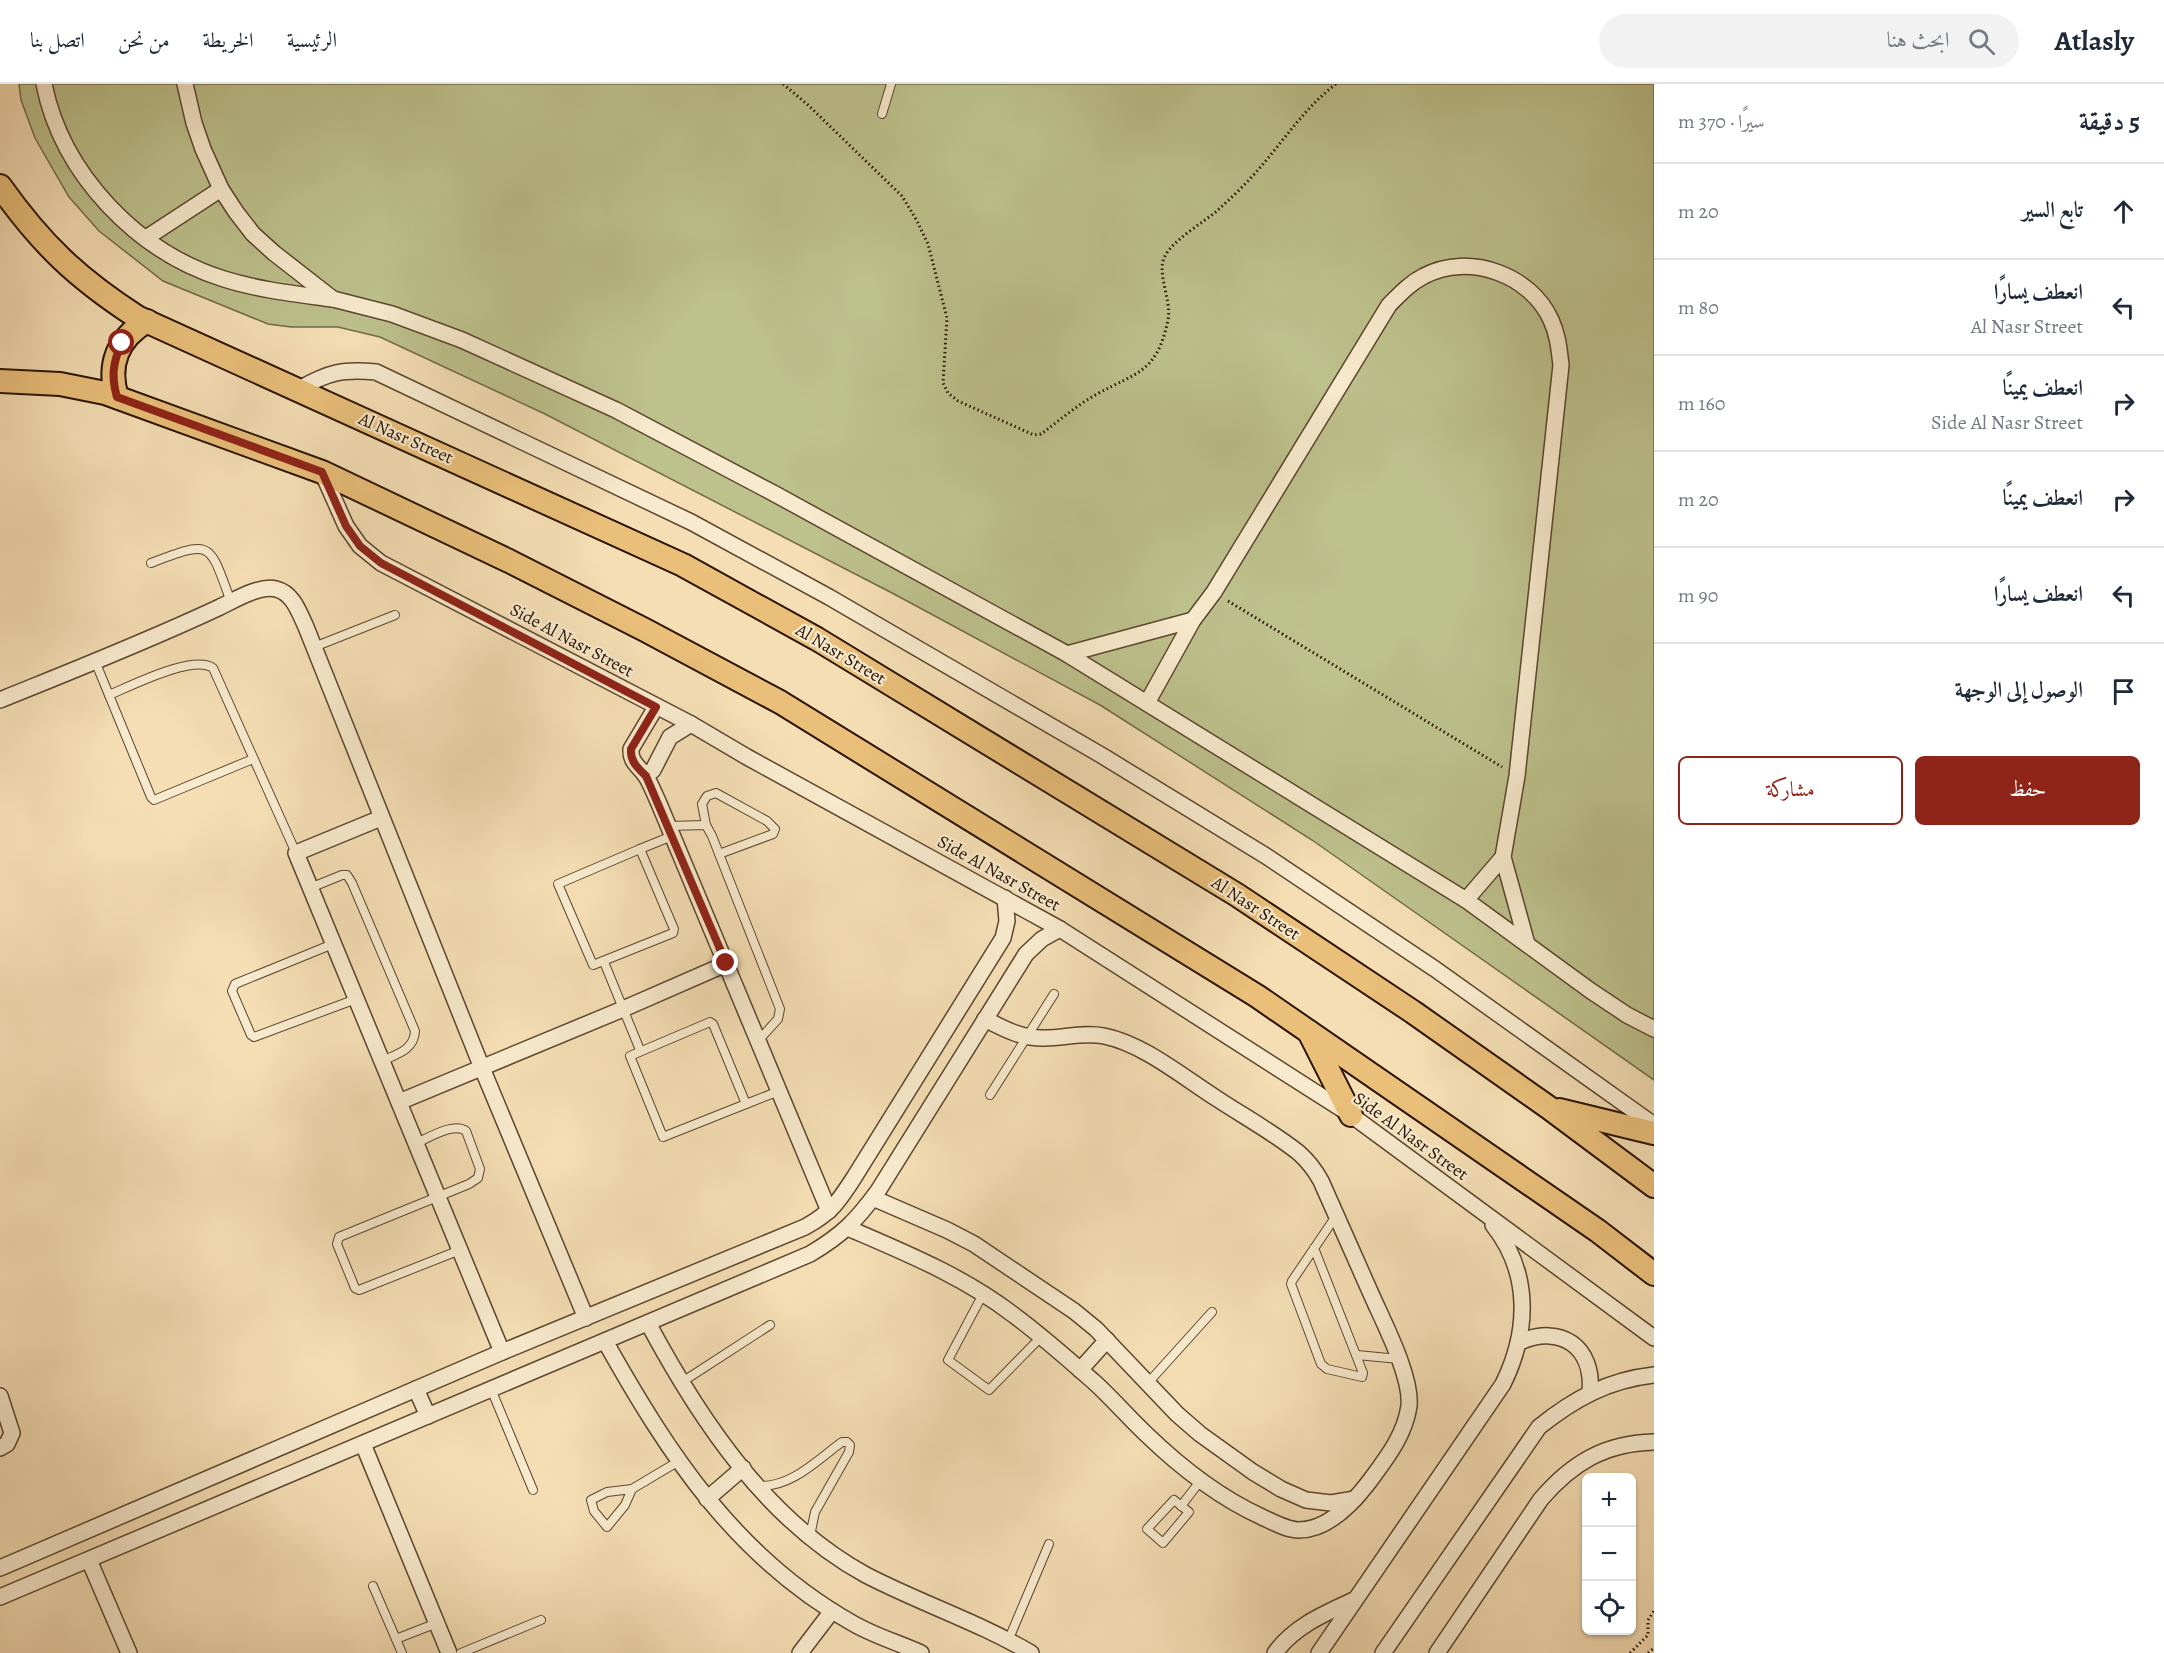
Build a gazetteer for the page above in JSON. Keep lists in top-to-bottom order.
{
  "streets": {
    "main road": ["Al Nasr Street"],
    "street": ["Side Al Nasr Street"]
  },
  "page": {
    "header": "Atlasly",
    "search": "ابحث هنا",
    "nav": [
      "الرئيسية",
      "الخريطة",
      "من نحن",
      "اتصل بنا"
    ],
    "heading": ["5 دقيقة", "سيرًا · 370 m"],
    "list": [
      ["تابع السير", "20 m"],
      ["انعطف يسارًا", "Al Nasr Street", "80 m"],
      ["انعطف يمينًا", "Side Al Nasr Street", "160 m"],
      ["انعطف يمينًا", "20 m"],
      ["انعطف يسارًا", "90 m"],
      "الوصول إلى الوجهة"
    ],
    "buttons": ["حفظ", "مشاركة"],
    "map_buttons": ["+", "−"]
  }
}
